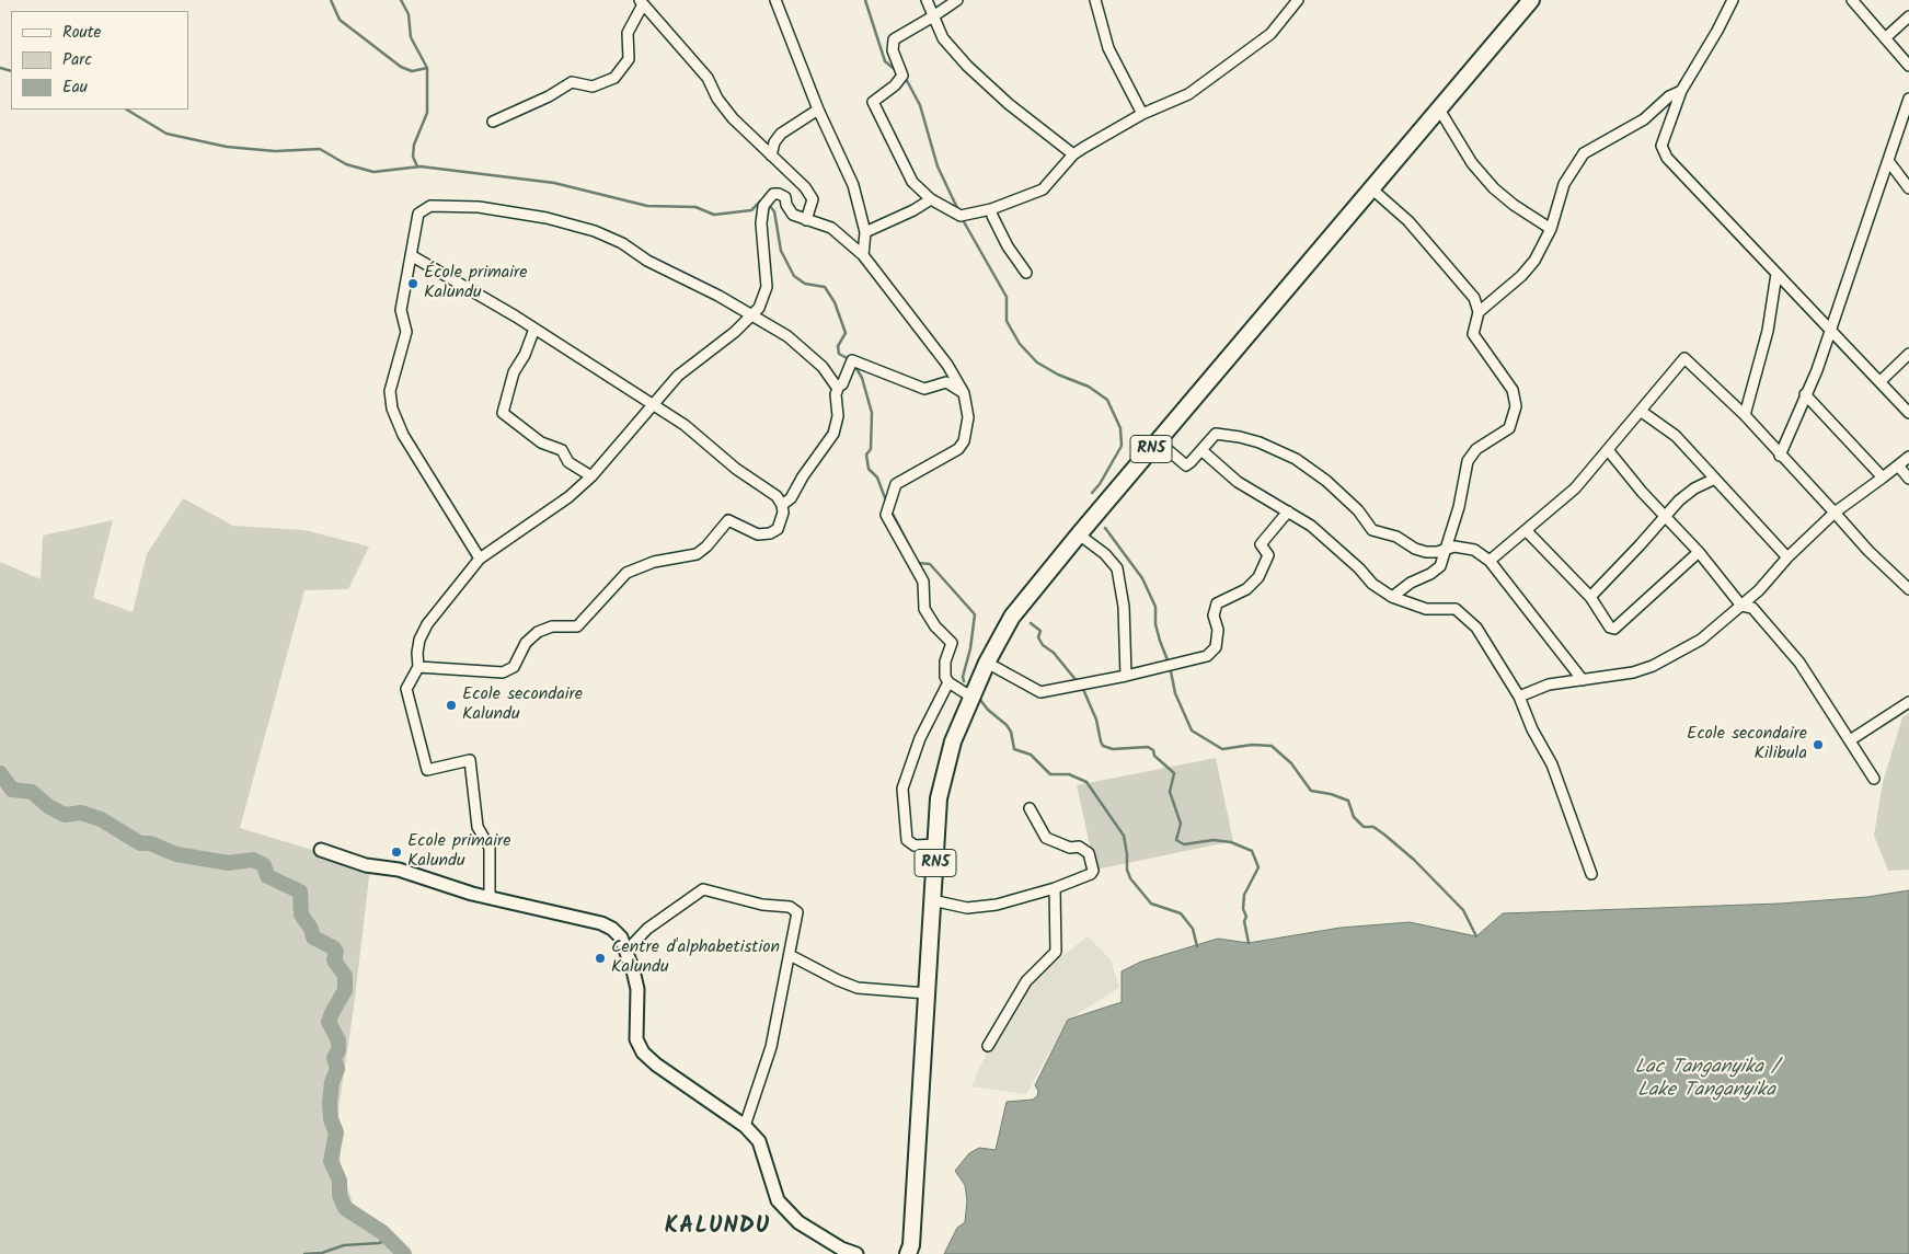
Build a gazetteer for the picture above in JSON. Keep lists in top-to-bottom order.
{
  "streets": {
    "highway": ["RN5"]
  },
  "districts": ["KALUNDU"],
  "water": ["Lac Tanganyika / Lake Tanganyika"],
  "places": [
    "École primaire Kalundu",
    "Ecole secondaire Kalundu",
    "Ecole secondaire Kilibula",
    "Ecole primaire Kalundu",
    "Centre d'alphabetistion Kalundu"
  ],
  "legend": ["Route", "Parc", "Eau"]
}
